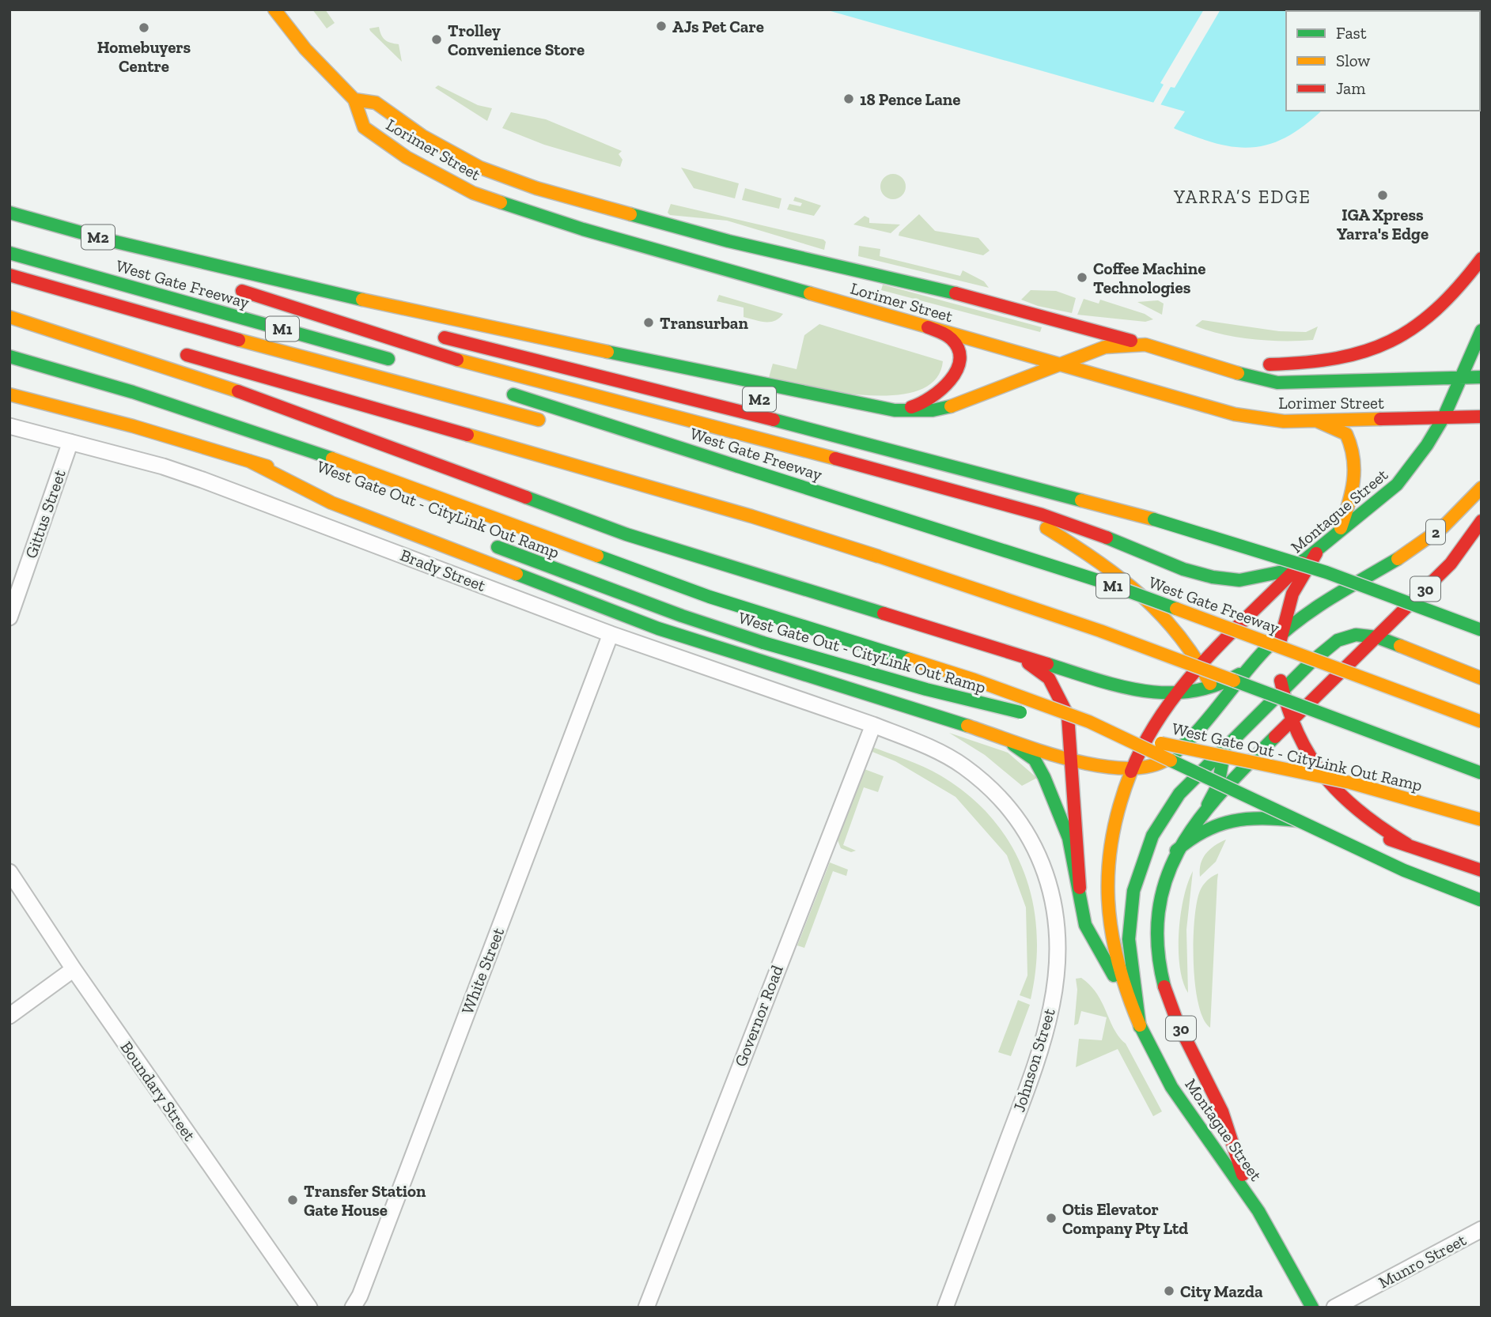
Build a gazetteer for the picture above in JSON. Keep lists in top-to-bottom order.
{
  "streets": {
    "main road": [
      "Lorimer Street",
      "M2",
      "West Gate Freeway",
      "M1",
      "West Gate Out - CityLink Out Ramp",
      "Montague Street",
      "2",
      "30"
    ],
    "street": [
      "Gittus Street",
      "Brady Street",
      "White Street",
      "Governor Road",
      "Johnson Street",
      "Boundary Street",
      "Munro Street"
    ]
  },
  "crossings": [
    ["Lorimer Street", "M2"],
    ["Lorimer Street", "Montague Street"],
    ["Montague Street", "2"],
    ["Gittus Street", "Brady Street"],
    ["Brady Street", "White Street"],
    ["Brady Street", "Governor Road"],
    ["Brady Street", "Johnson Street"],
    ["Governor Road", "Johnson Street"]
  ],
  "districts": ["YARRA’S EDGE"],
  "places": [
    "AJs Pet Care",
    "Homebuyers Centre",
    "Trolley Convenience Store",
    "18 Pence Lane",
    "IGA Xpress Yarra's Edge",
    "Coffee Machine Technologies",
    "Transurban",
    "Transfer Station Gate House",
    "Otis Elevator Company Pty Ltd",
    "City Mazda"
  ],
  "legend": ["Fast", "Slow", "Jam"]
}
